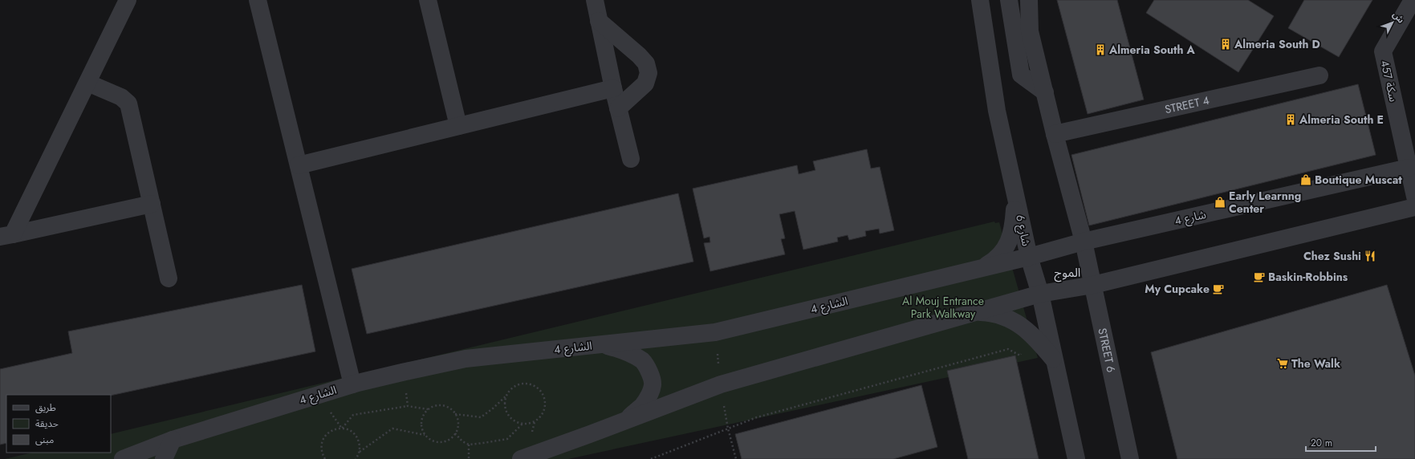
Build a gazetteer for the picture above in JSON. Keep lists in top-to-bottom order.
{
  "streets": {
    "street": [
      "سكة 457",
      "STREET 4",
      "شارع 4",
      "شارع 6",
      "الشارع 4",
      "STREET 6"
    ]
  },
  "crossings": [
    ["سكة 457", "شارع 4"],
    ["شارع 4", "شارع 6"],
    ["شارع 4", "الشارع 4"],
    ["شارع 4", "STREET 6"],
    ["شارع 6", "الشارع 4"]
  ],
  "districts": ["الموج"],
  "parks": ["Al Mouj Entrance Park Walkway"],
  "places": {
    "building": ["Almeria South D", "Almeria South A", "Almeria South E"],
    "shop": ["Boutique Muscat", "Early Learnng Center"],
    "restaurant": ["Chez Sushi"],
    "cafe": ["Baskin-Robbins", "My Cupcake"],
    "supermarket": ["The Walk"]
  },
  "legend": ["طريق", "حديقة", "مبنى"],
  "scale_bar": "20 m",
  "north": "top right"
}
